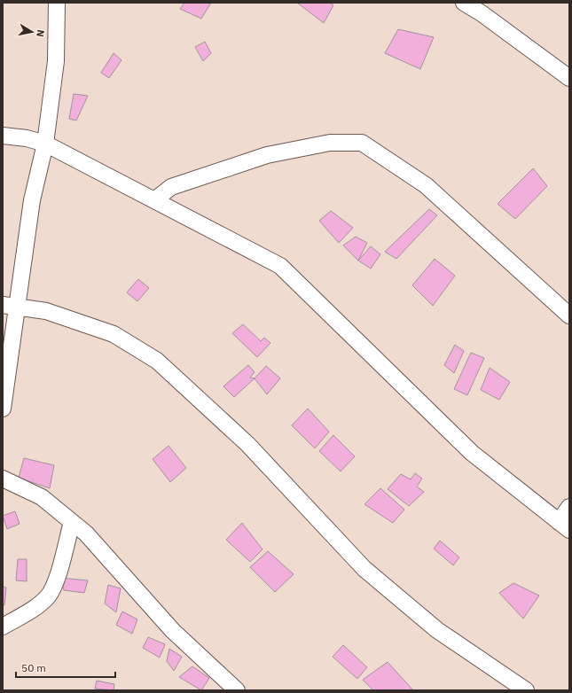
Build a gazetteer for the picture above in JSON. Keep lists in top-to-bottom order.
{
  "scale_bar": "50 m",
  "north": "right"
}
